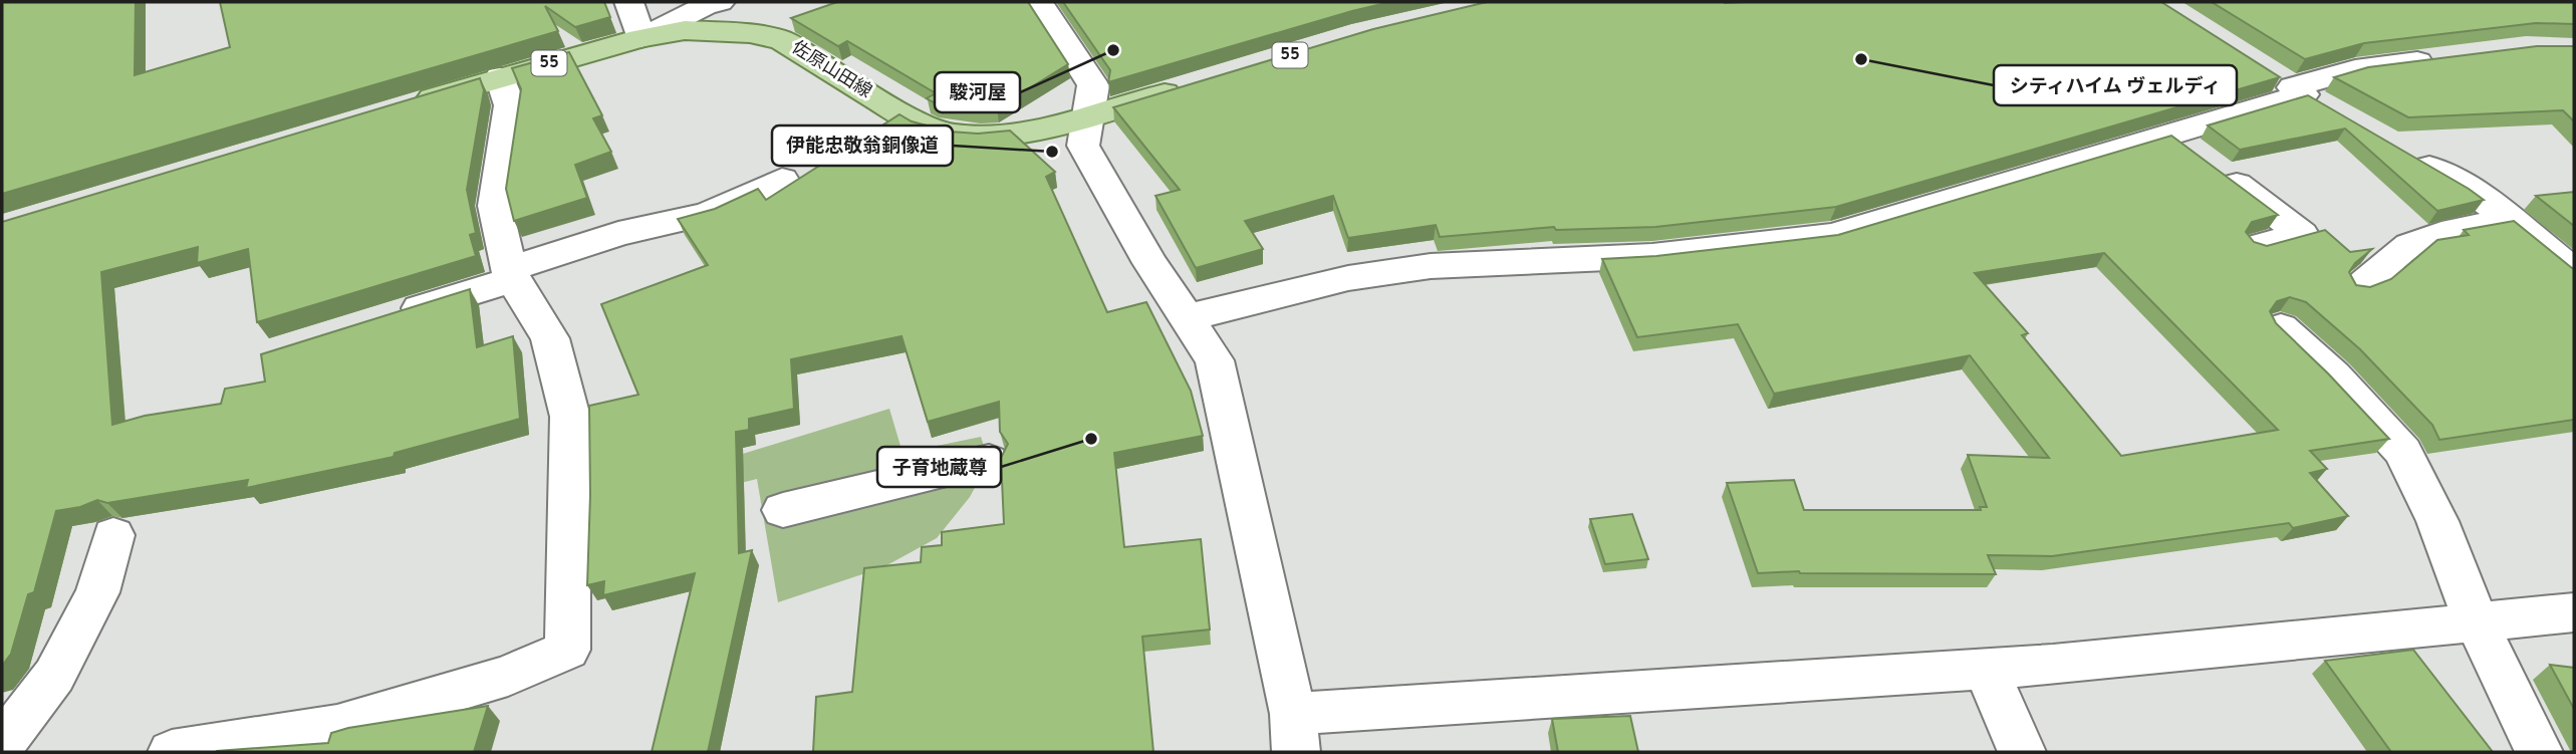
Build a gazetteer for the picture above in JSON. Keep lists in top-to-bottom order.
{
  "streets": {
    "main road": ["55", "佐原山田線"]
  },
  "places": [
    "駿河屋",
    "シティハイム ヴェルディ",
    "伊能忠敬翁銅像道",
    "子育地蔵尊"
  ]
}
